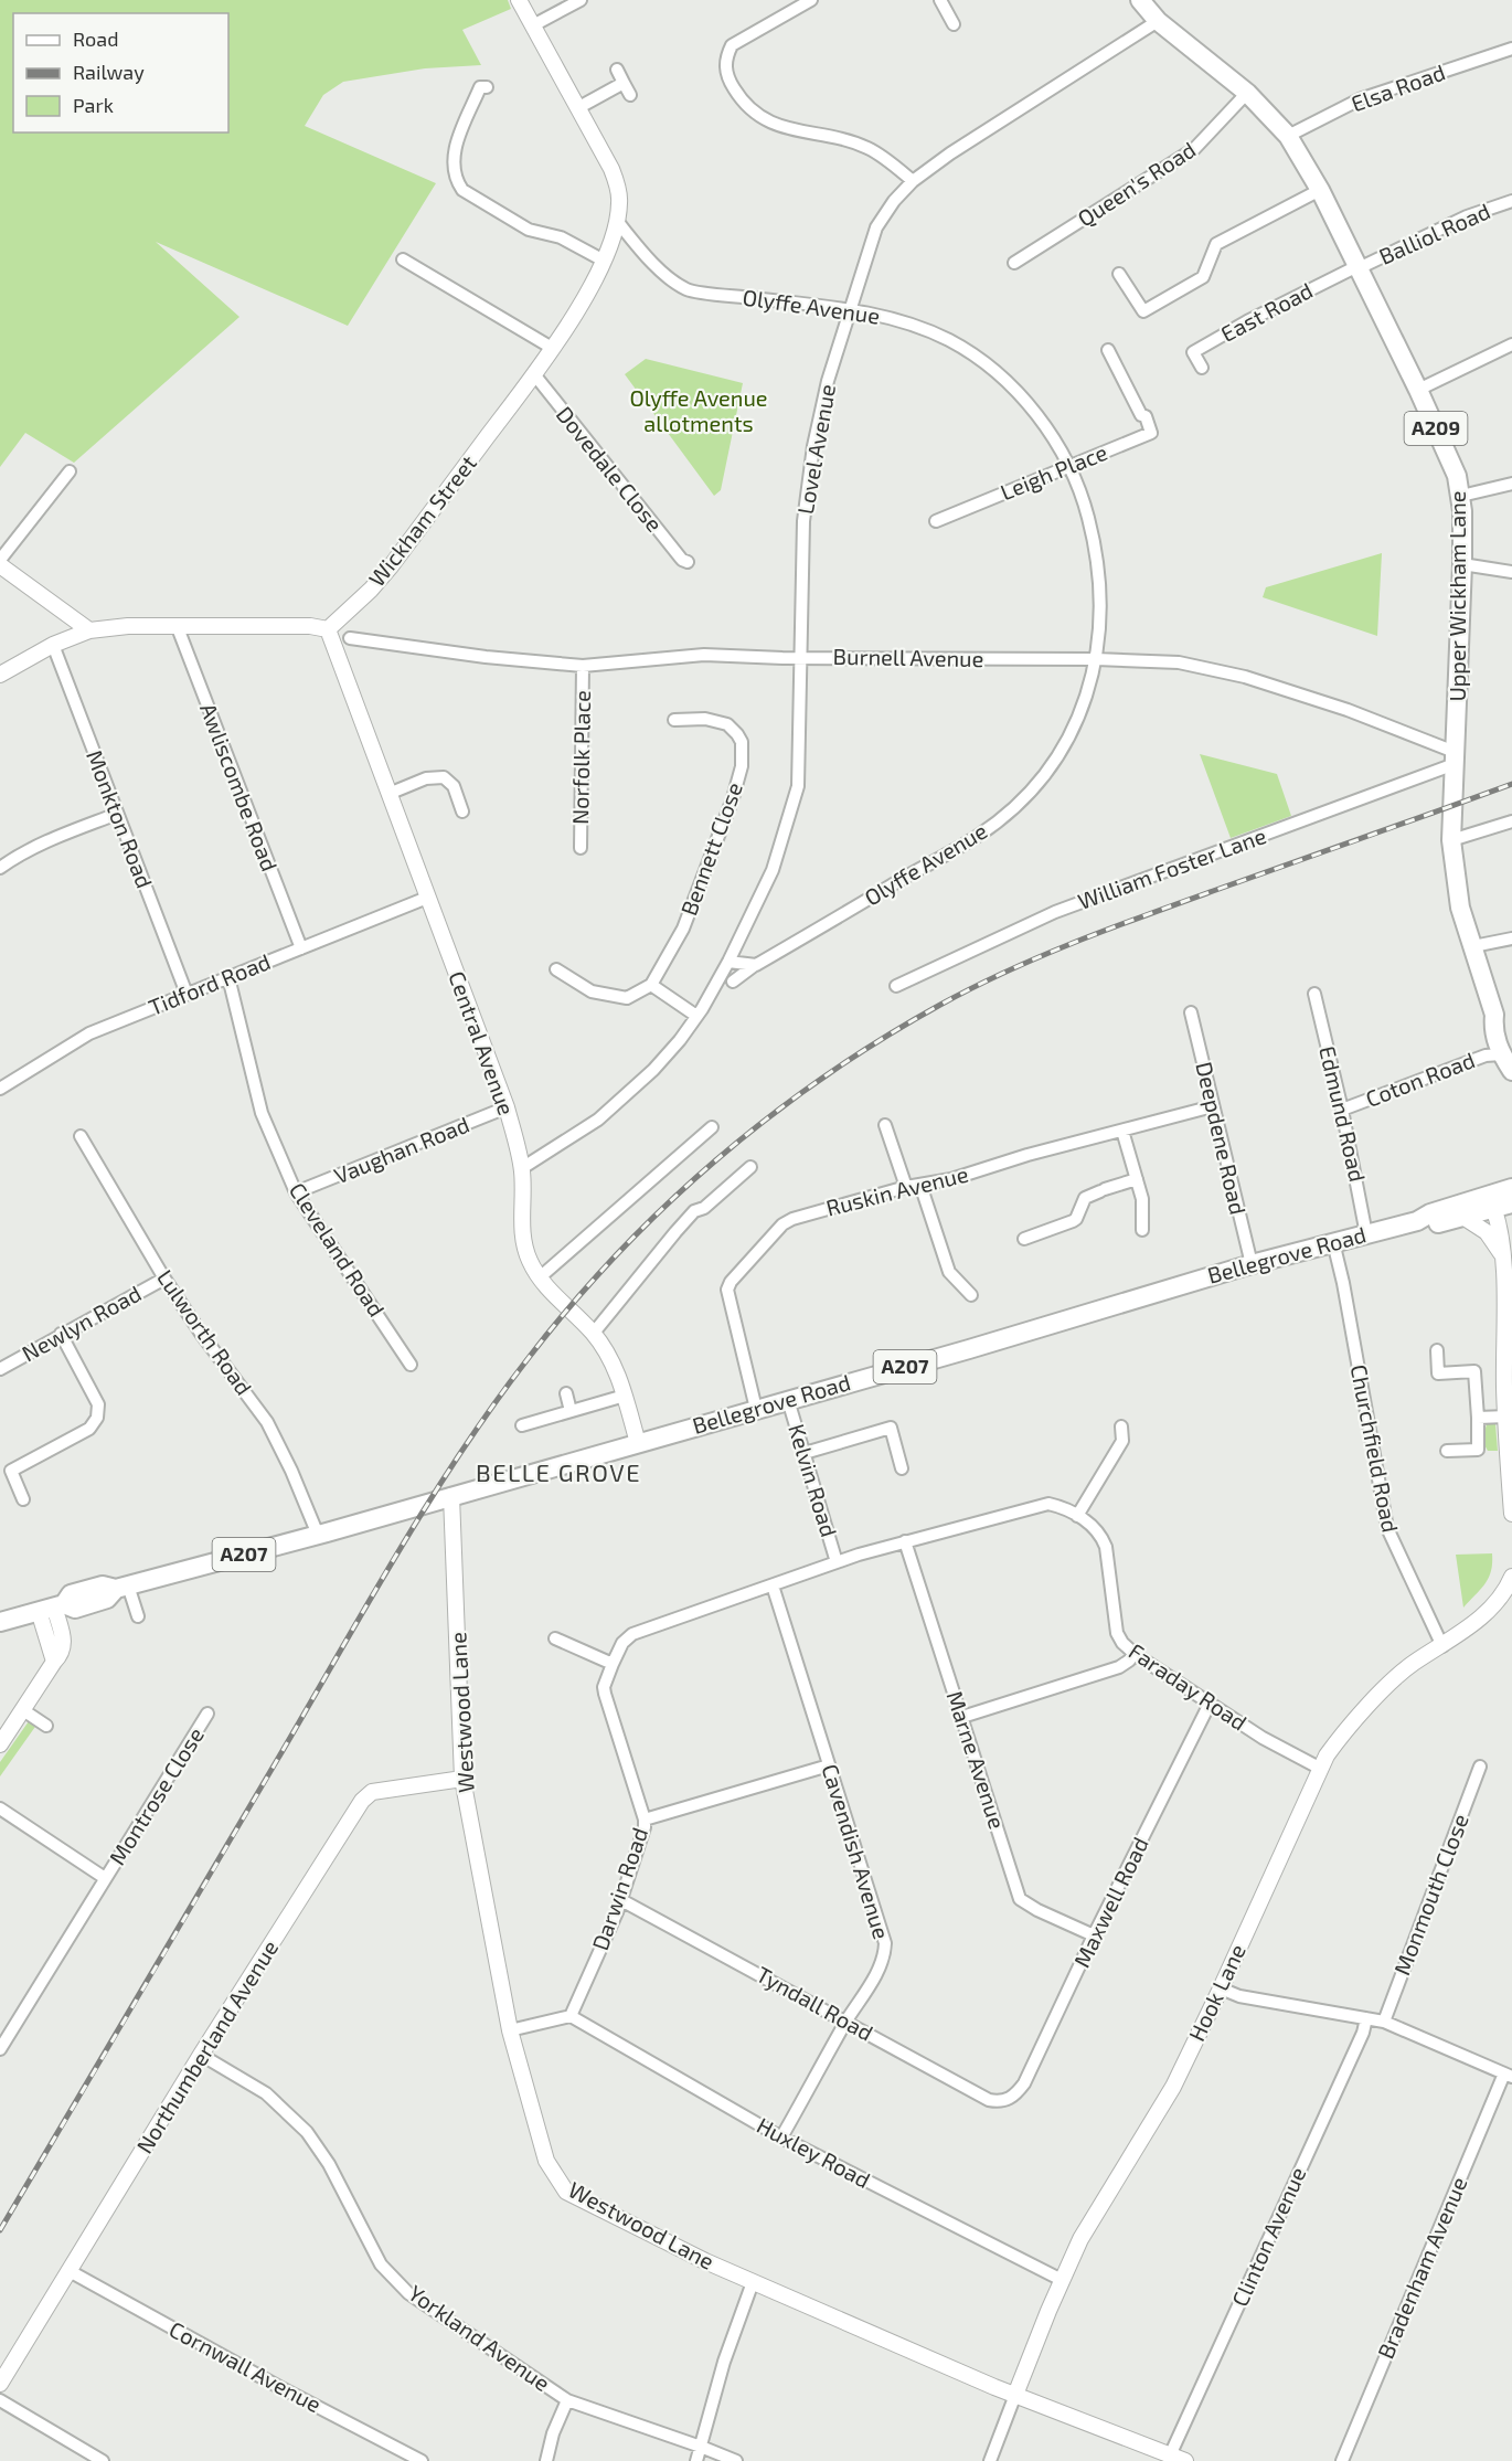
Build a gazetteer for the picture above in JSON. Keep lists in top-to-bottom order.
{
  "streets": {
    "main road": [
      "A209",
      "Upper Wickham Lane",
      "Bellegrove Road",
      "A207"
    ],
    "street": [
      "Elsa Road",
      "Queen's Road",
      "Balliol Road",
      "Olyffe Avenue",
      "East Road",
      "Lovel Avenue",
      "Dovedale Close",
      "Leigh Place",
      "Wickham Street",
      "Burnell Avenue",
      "Norfolk Place",
      "Awliscombe Road",
      "Monkton Road",
      "Bennett Close",
      "William Foster Lane",
      "Tidford Road",
      "Central Avenue",
      "Coton Road",
      "Edmund Road",
      "Deepdene Road",
      "Vaughan Road",
      "Ruskin Avenue",
      "Cleveland Road",
      "Newlyn Road",
      "Lulworth Road",
      "Churchfield Road",
      "Kelvin Road",
      "Faraday Road",
      "Westwood Lane",
      "Marne Avenue",
      "Montrose Close",
      "Cavendish Avenue",
      "Darwin Road",
      "Monmouth Close",
      "Maxwell Road",
      "Hook Lane",
      "Tyndall Road",
      "Northumberland Avenue",
      "Huxley Road",
      "Clinton Avenue",
      "Bradenham Avenue",
      "Yorkland Avenue",
      "Cornwall Avenue"
    ]
  },
  "crossings": [
    ["Elsa Road", "Upper Wickham Lane"],
    ["Queen's Road", "Upper Wickham Lane"],
    ["Balliol Road", "East Road"],
    ["Balliol Road", "Upper Wickham Lane"],
    ["Olyffe Avenue", "Lovel Avenue"],
    ["Olyffe Avenue", "Leigh Place"],
    ["Olyffe Avenue", "Wickham Street"],
    ["Olyffe Avenue", "Burnell Avenue"],
    ["East Road", "Upper Wickham Lane"],
    ["Lovel Avenue", "Upper Wickham Lane"],
    ["Lovel Avenue", "Burnell Avenue"],
    ["Lovel Avenue", "Central Avenue"],
    ["Dovedale Close", "Wickham Street"],
    ["Wickham Street", "Central Avenue"],
    ["Upper Wickham Lane", "Burnell Avenue"],
    ["Upper Wickham Lane", "William Foster Lane"],
    ["Upper Wickham Lane", "Coton Road"],
    ["Burnell Avenue", "Norfolk Place"],
    ["Burnell Avenue", "William Foster Lane"],
    ["Awliscombe Road", "Tidford Road"],
    ["Monkton Road", "Tidford Road"],
    ["Tidford Road", "Central Avenue"],
    ["Tidford Road", "Cleveland Road"],
    ["Central Avenue", "Vaughan Road"],
    ["Central Avenue", "Bellegrove Road"],
    ["Coton Road", "Edmund Road"],
    ["Edmund Road", "Bellegrove Road"],
    ["Deepdene Road", "Ruskin Avenue"],
    ["Deepdene Road", "Bellegrove Road"],
    ["Vaughan Road", "Cleveland Road"],
    ["Ruskin Avenue", "Bellegrove Road"],
    ["Bellegrove Road", "Lulworth Road"],
    ["Bellegrove Road", "A207"],
    ["Bellegrove Road", "Churchfield Road"],
    ["Bellegrove Road", "Kelvin Road"],
    ["Bellegrove Road", "Westwood Lane"],
    ["Newlyn Road", "Lulworth Road"],
    ["Churchfield Road", "Hook Lane"],
    ["Kelvin Road", "Faraday Road"],
    ["Kelvin Road", "Darwin Road"],
    ["Faraday Road", "Marne Avenue"],
    ["Faraday Road", "Darwin Road"],
    ["Faraday Road", "Maxwell Road"],
    ["Faraday Road", "Hook Lane"],
    ["Westwood Lane", "Hook Lane"],
    ["Westwood Lane", "Northumberland Avenue"],
    ["Westwood Lane", "Clinton Avenue"],
    ["Marne Avenue", "Maxwell Road"],
    ["Cavendish Avenue", "Darwin Road"],
    ["Cavendish Avenue", "Tyndall Road"],
    ["Cavendish Avenue", "Huxley Road"],
    ["Darwin Road", "Tyndall Road"],
    ["Darwin Road", "Huxley Road"],
    ["Maxwell Road", "Tyndall Road"],
    ["Hook Lane", "Huxley Road"],
    ["Northumberland Avenue", "Yorkland Avenue"],
    ["Northumberland Avenue", "Cornwall Avenue"]
  ],
  "districts": ["BELLE GROVE"],
  "parks": ["Olyffe Avenue allotments"],
  "legend": ["Road", "Railway", "Park"]
}
